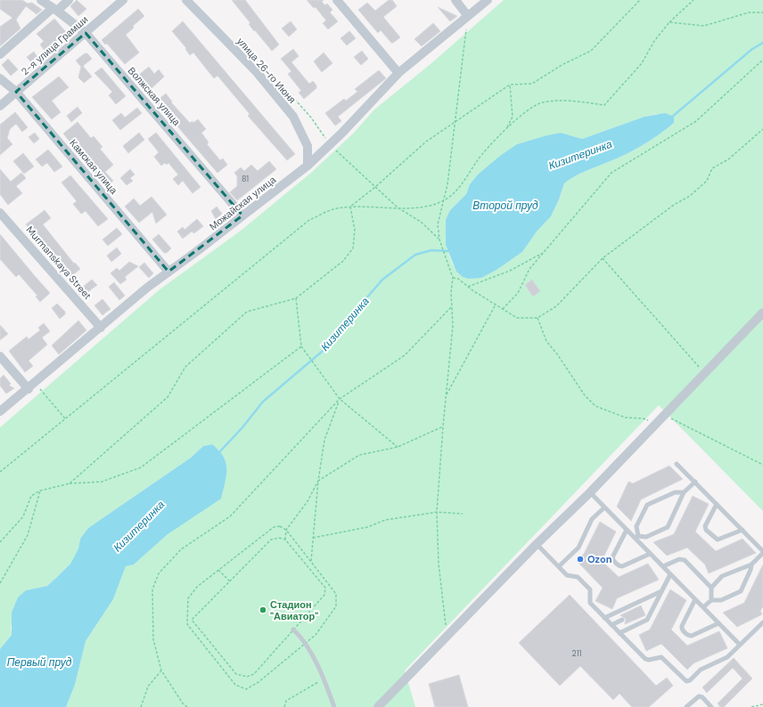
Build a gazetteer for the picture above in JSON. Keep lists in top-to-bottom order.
{
  "streets": {
    "street": [
      "2-я улица Грамши",
      "улица 26-го Июня",
      "Волжская улица",
      "Камская улица",
      "Можайская улица",
      "Murmanskaya Street"
    ]
  },
  "crossings": [
    ["2-я улица Грамши", "Волжская улица"],
    ["2-я улица Грамши", "Камская улица"],
    ["улица 26-го Июня", "Можайская улица"],
    ["Волжская улица", "Можайская улица"],
    ["Камская улица", "Можайская улица"],
    ["Можайская улица", "Murmanskaya Street"]
  ],
  "water": ["Кизитеринка", "Второй пруд", "Первый пруд"],
  "places": ["Ozon", "Стадион \"Авиатор\""],
  "house_numbers": ["81", "211"]
}
